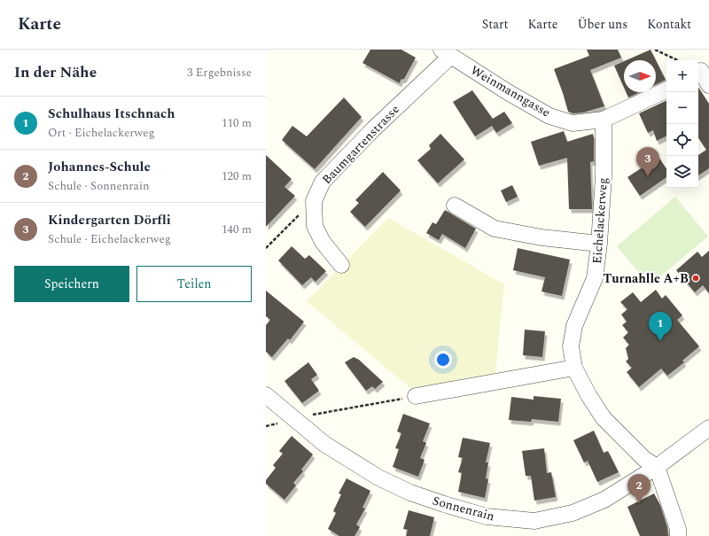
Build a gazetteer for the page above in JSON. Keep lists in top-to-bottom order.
{
  "streets": {
    "street": [
      "Weinmanngasse",
      "Baumgartenstrasse",
      "Eichelackerweg",
      "Sonnenrain"
    ]
  },
  "crossings": [
    ["Weinmanngasse", "Baumgartenstrasse"],
    ["Weinmanngasse", "Eichelackerweg"],
    ["Eichelackerweg", "Sonnenrain"]
  ],
  "places": ["Turnahlle A+B"],
  "north": "right",
  "page": {
    "header": "Karte",
    "nav": [
      "Start",
      "Karte",
      "Über uns",
      "Kontakt"
    ],
    "heading": ["In der Nähe", "3 Ergebnisse"],
    "map_buttons": ["+", "−"],
    "list": [
      {
        "mark": "1",
        "name": "Schulhaus Itschnach",
        "note": "Ort · Eichelackerweg",
        "value": "110 m"
      },
      {
        "mark": "2",
        "name": "Johannes-Schule",
        "note": "Schule · Sonnenrain",
        "value": "120 m"
      },
      {
        "mark": "3",
        "name": "Kindergarten Dörfli",
        "note": "Schule · Eichelackerweg",
        "value": "140 m"
      }
    ],
    "pins": ["3", "1", "2"],
    "buttons": ["Speichern", "Teilen"]
  }
}
